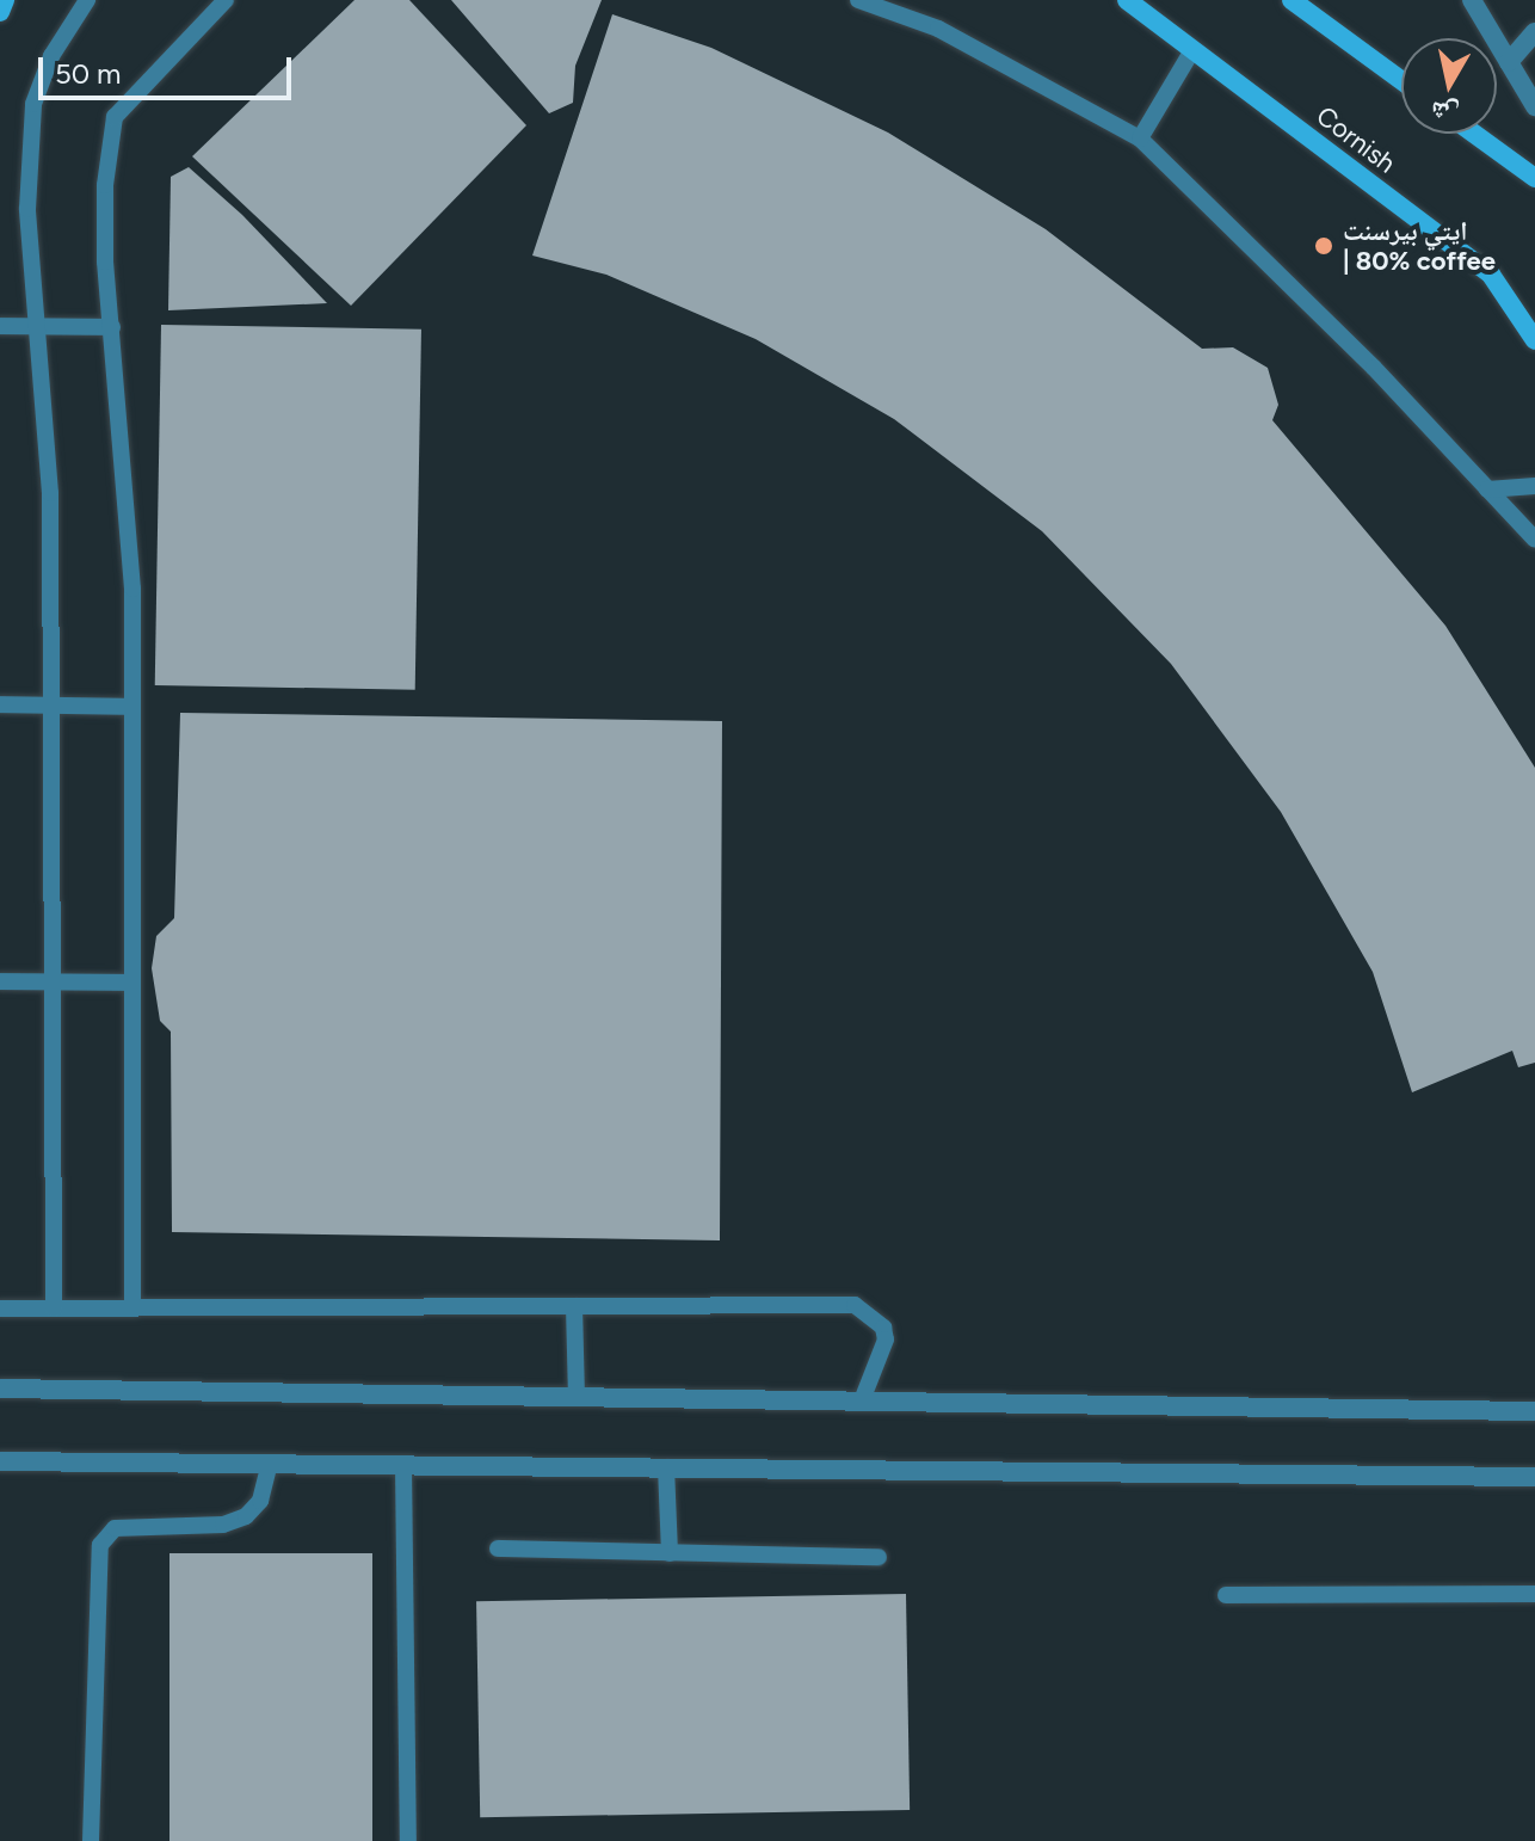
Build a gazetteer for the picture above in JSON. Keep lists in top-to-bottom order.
{
  "streets": {
    "main road": ["Cornish"]
  },
  "places": ["ايتي بيرسنت | 80% coffee"],
  "scale_bar": "50 m",
  "north": "bottom"
}
